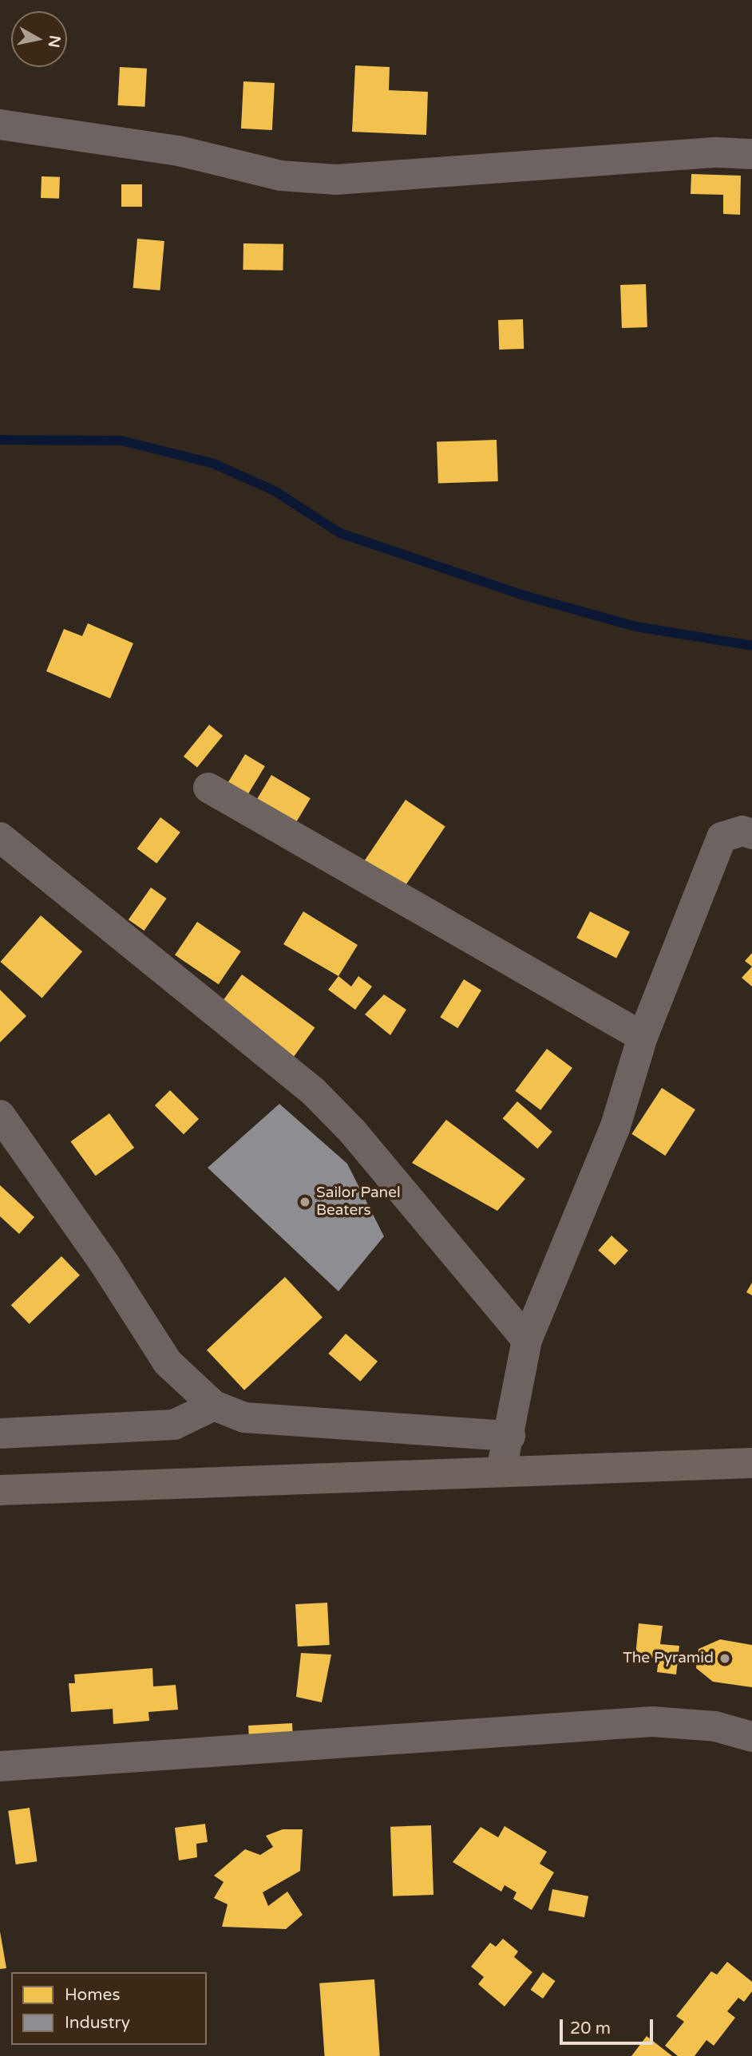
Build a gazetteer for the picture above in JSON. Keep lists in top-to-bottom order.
{
  "places": ["Sailor Panel Beaters", "The Pyramid"],
  "legend": ["Homes", "Industry"],
  "scale_bar": "20 m",
  "north": "right"
}
